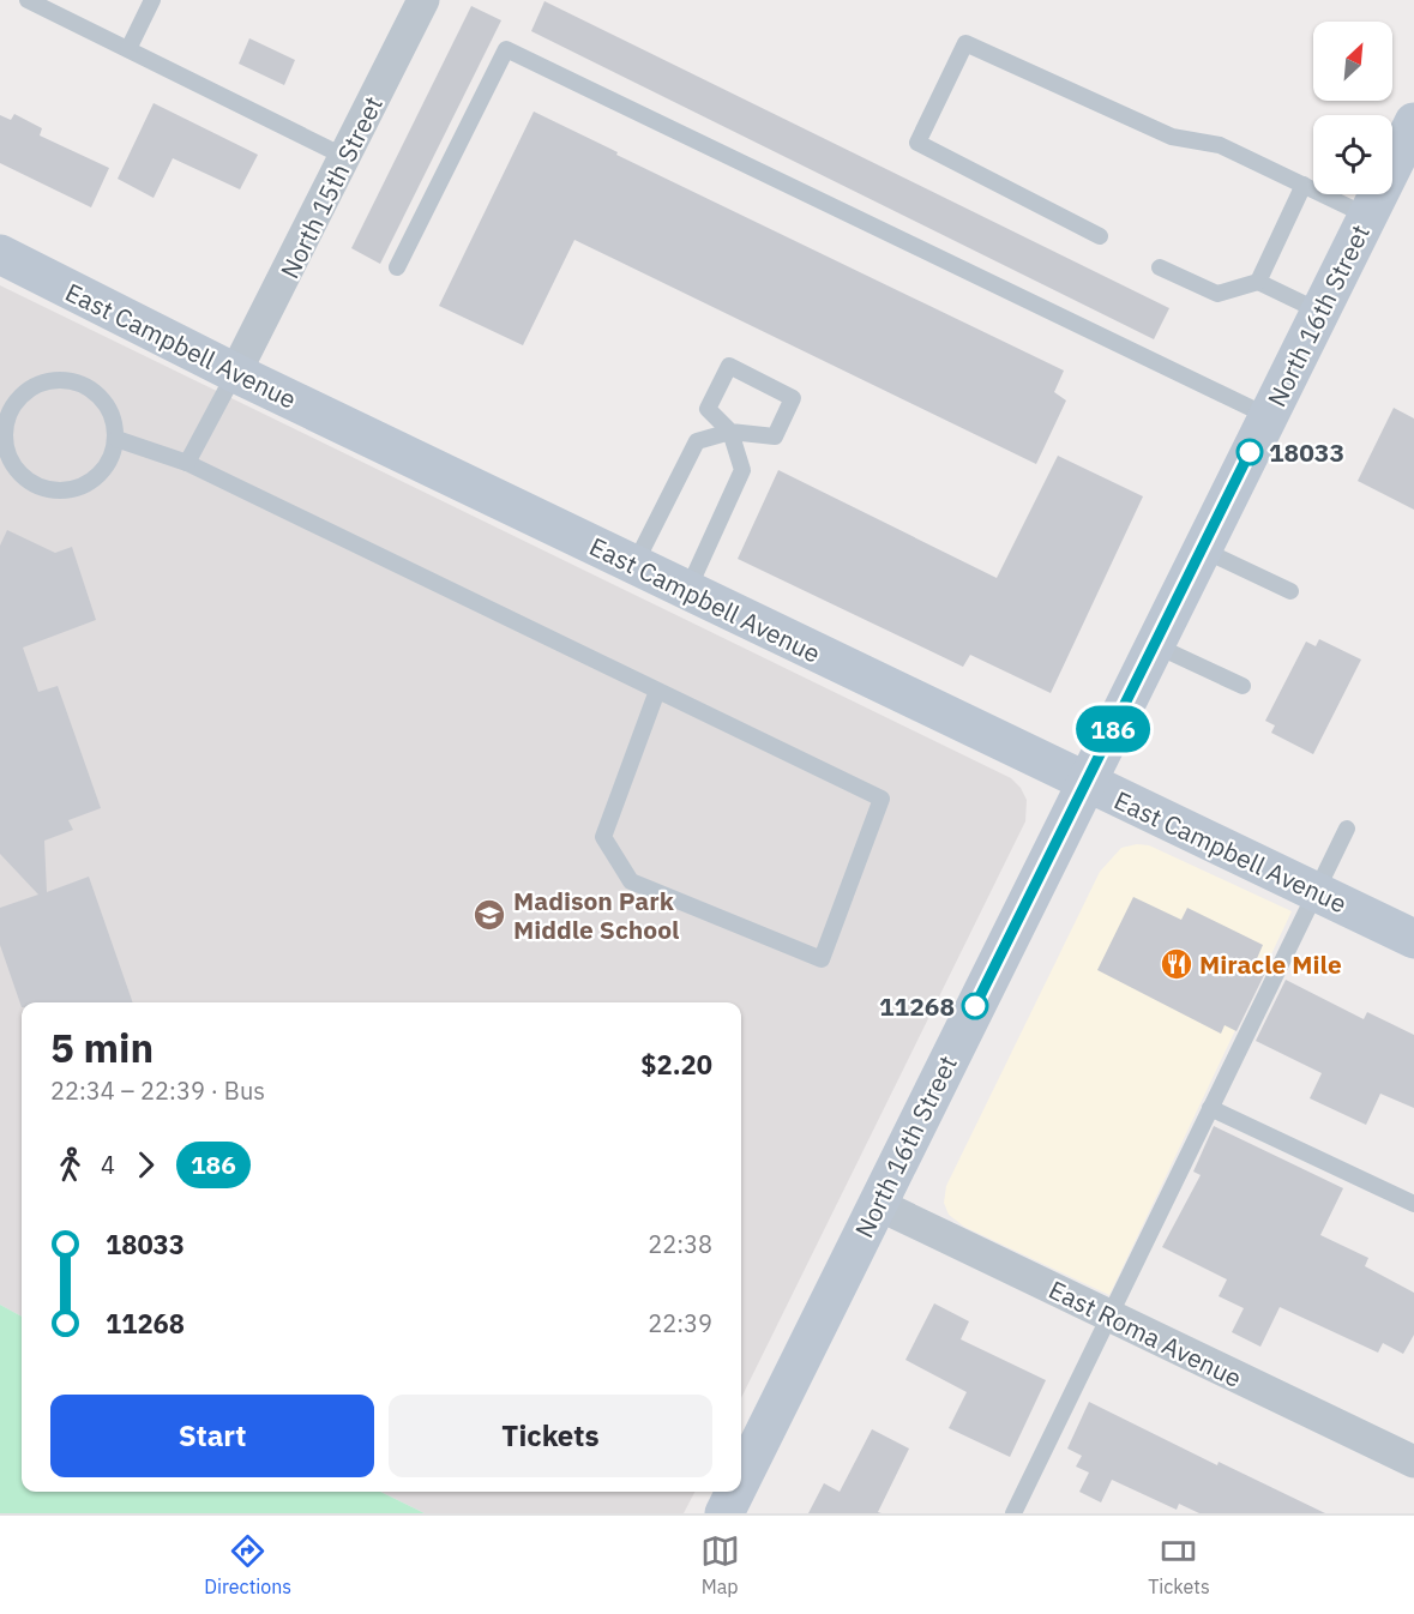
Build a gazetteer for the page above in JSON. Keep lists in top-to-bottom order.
{
  "streets": {
    "street": [
      "North 15th Street",
      "North 16th Street",
      "East Campbell Avenue",
      "East Roma Avenue"
    ]
  },
  "crossings": [
    ["North 15th Street", "East Campbell Avenue"],
    ["North 16th Street", "East Campbell Avenue"],
    ["North 16th Street", "East Roma Avenue"]
  ],
  "places": {
    "other": ["18033", "11268"],
    "school or university": ["Madison Park Middle School"],
    "restaurant": ["Miracle Mile"]
  },
  "lines": ["bus line 186"],
  "north": "top right",
  "page": {
    "on_map": "186",
    "heading": ["5 min", "22:34 – 22:39 · Bus", "$2.20"],
    "legs": ["4", "186"],
    "list": [
      {
        "name": "18033",
        "value": "22:38"
      },
      {
        "name": "11268",
        "value": "22:39"
      }
    ],
    "buttons": ["Start", "Tickets"],
    "tabs": ["Directions", "Map", "Tickets"]
  }
}
